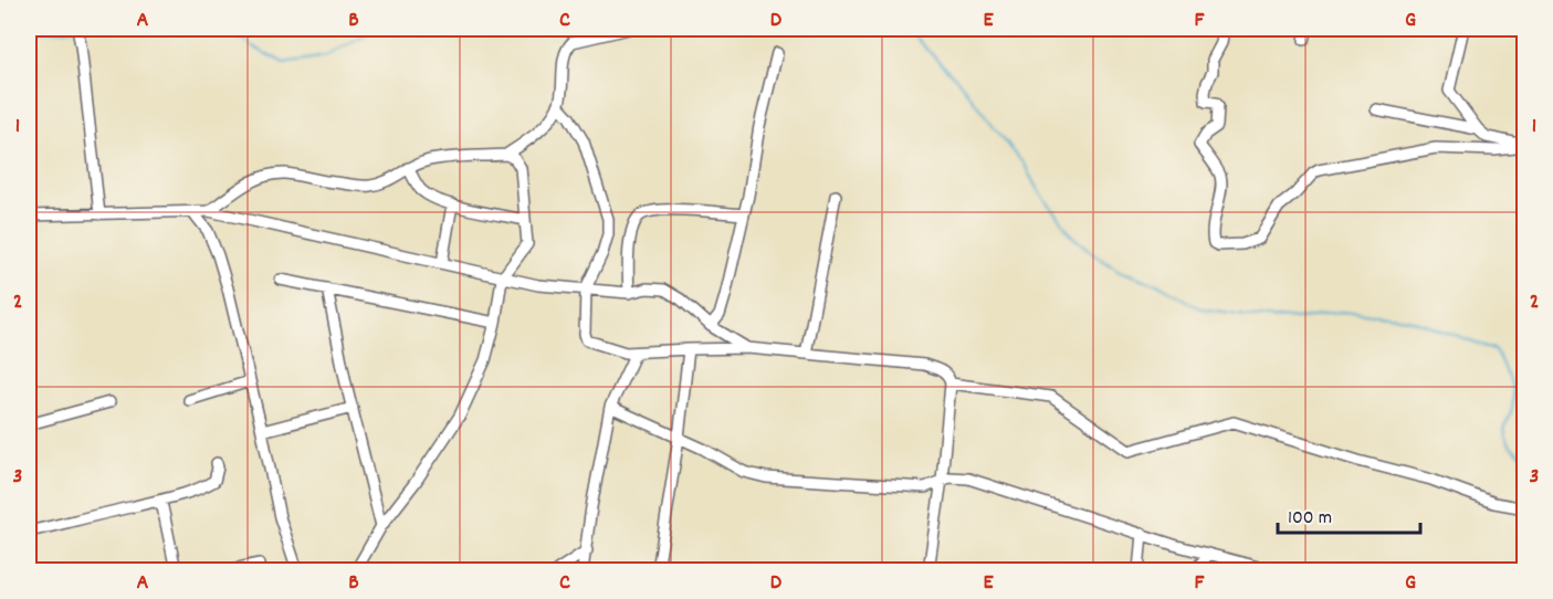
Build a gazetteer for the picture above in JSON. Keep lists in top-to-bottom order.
{
  "scale_bar": "100 m",
  "grid": {
    "columns": [
      "A",
      "B",
      "C",
      "D",
      "E",
      "F",
      "G"
    ],
    "rows": ["1", "2", "3"]
  }
}
